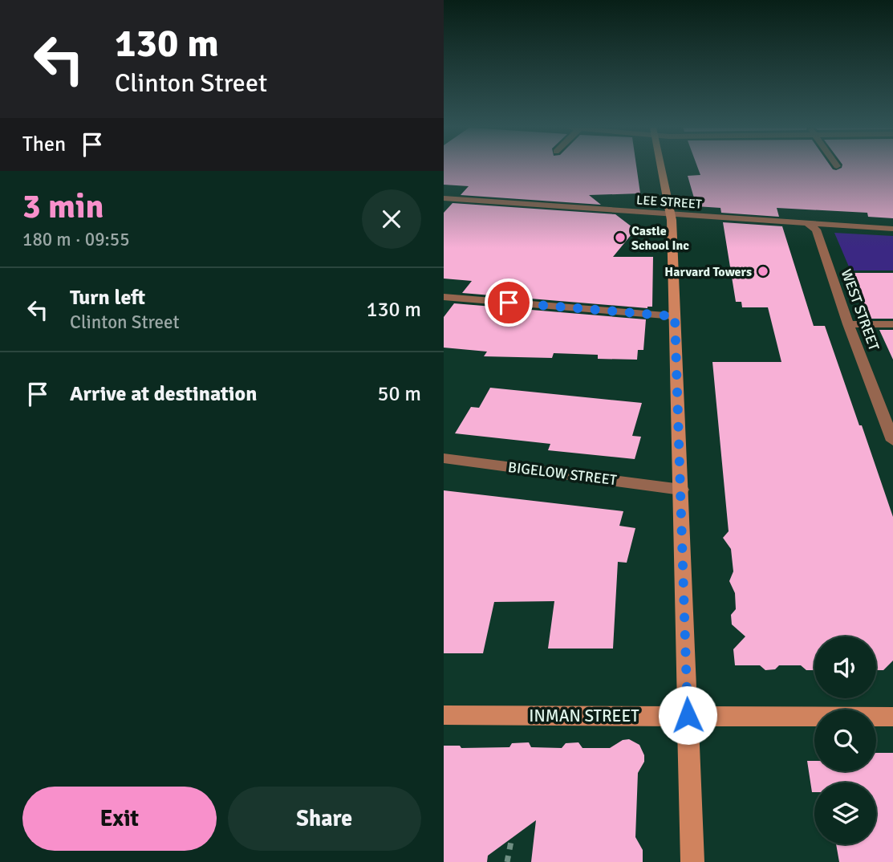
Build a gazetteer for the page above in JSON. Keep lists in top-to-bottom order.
{
  "streets": {
    "street": [
      "LEE STREET",
      "WEST STREET",
      "BIGELOW STREET",
      "INMAN STREET"
    ]
  },
  "crossings": [
    ["LEE STREET", "WEST STREET"]
  ],
  "places": ["Castle School Inc", "Harvard Towers"],
  "page": {
    "turn": ["130 m", "Clinton Street"],
    "then": "Then",
    "heading": ["3 min", "180 m · 09:55"],
    "list": [
      {
        "name": "Turn left",
        "note": "Clinton Street",
        "value": "130 m"
      },
      {
        "name": "Arrive at destination",
        "value": "50 m"
      }
    ],
    "buttons": ["Exit", "Share"]
  }
}
